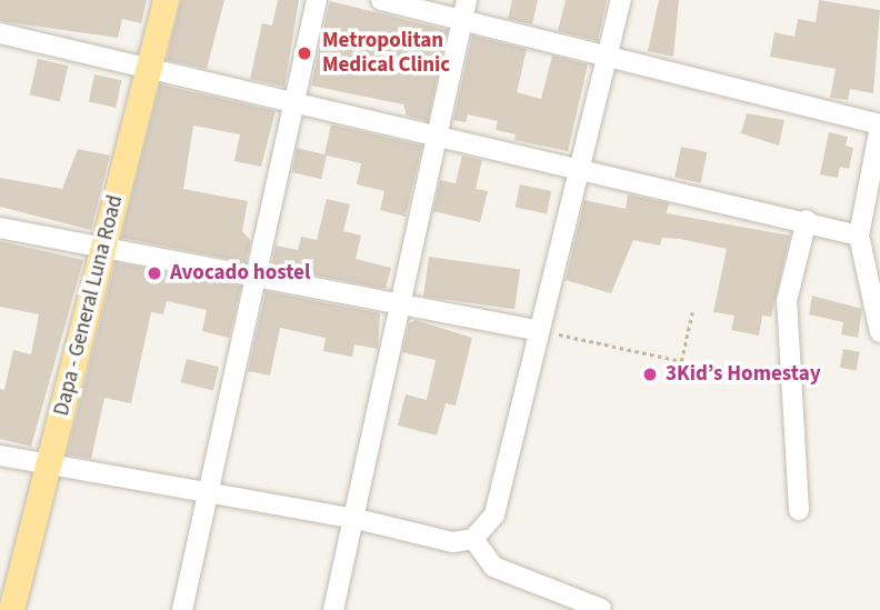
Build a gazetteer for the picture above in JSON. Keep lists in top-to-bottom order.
{
  "streets": {
    "main road": ["Dapa - General Luna Road"]
  },
  "places": ["Metropolitan Medical Clinic", "Avocado hostel", "3Kid’s Homestay"]
}
